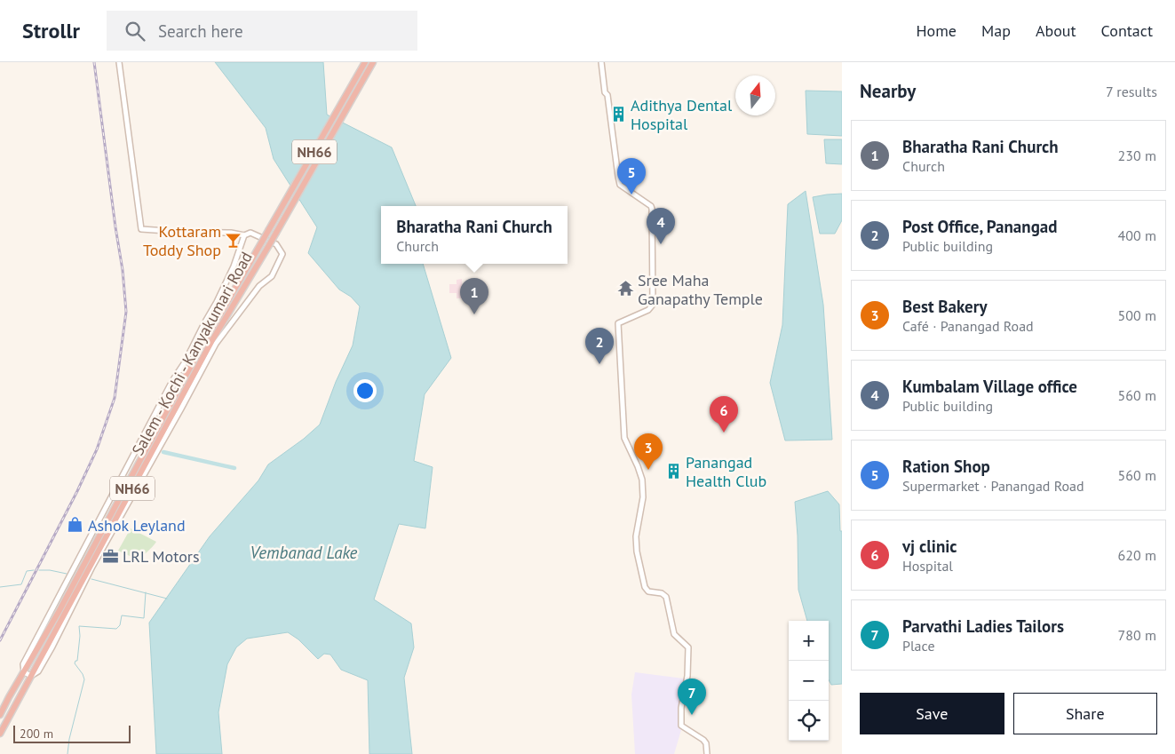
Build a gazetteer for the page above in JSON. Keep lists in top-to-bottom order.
{
  "streets": {
    "highway": ["NH66", "Salem - Kochi - Kanyakumari Road"]
  },
  "water": ["Vembanad Lake"],
  "places": {
    "building": ["Adithya Dental Hospital", "Panangad Health Club"],
    "bar": ["Kottaram Toddy Shop"],
    "temple": ["Sree Maha Ganapathy Temple"],
    "shop": ["Ashok Leyland"],
    "office": ["LRL Motors"]
  },
  "scale_bar": "200 m",
  "north": "top",
  "page": {
    "header": "Strollr",
    "search": "Search here",
    "nav": [
      "Home",
      "Map",
      "About",
      "Contact"
    ],
    "heading": ["Nearby", "7 results"],
    "list": [
      {
        "mark": "1",
        "name": "Bharatha Rani Church",
        "note": "Church",
        "value": "230 m"
      },
      {
        "mark": "2",
        "name": "Post Office, Panangad",
        "note": "Public building",
        "value": "400 m"
      },
      {
        "mark": "3",
        "name": "Best Bakery",
        "note": "Café · Panangad Road",
        "value": "500 m"
      },
      {
        "mark": "4",
        "name": "Kumbalam Village office",
        "note": "Public building",
        "value": "560 m"
      },
      {
        "mark": "5",
        "name": "Ration Shop",
        "note": "Supermarket · Panangad Road",
        "value": "560 m"
      },
      {
        "mark": "6",
        "name": "vj clinic",
        "note": "Hospital",
        "value": "620 m"
      },
      {
        "mark": "7",
        "name": "Parvathi Ladies Tailors",
        "note": "Place",
        "value": "780 m"
      }
    ],
    "pins": [
      "5",
      "4",
      "1",
      "2",
      "6",
      "3",
      "7"
    ],
    "popup": ["Bharatha Rani Church", "Church"],
    "map_buttons": ["+", "−"],
    "buttons": ["Save", "Share"],
    "scale": "200 m"
  }
}
